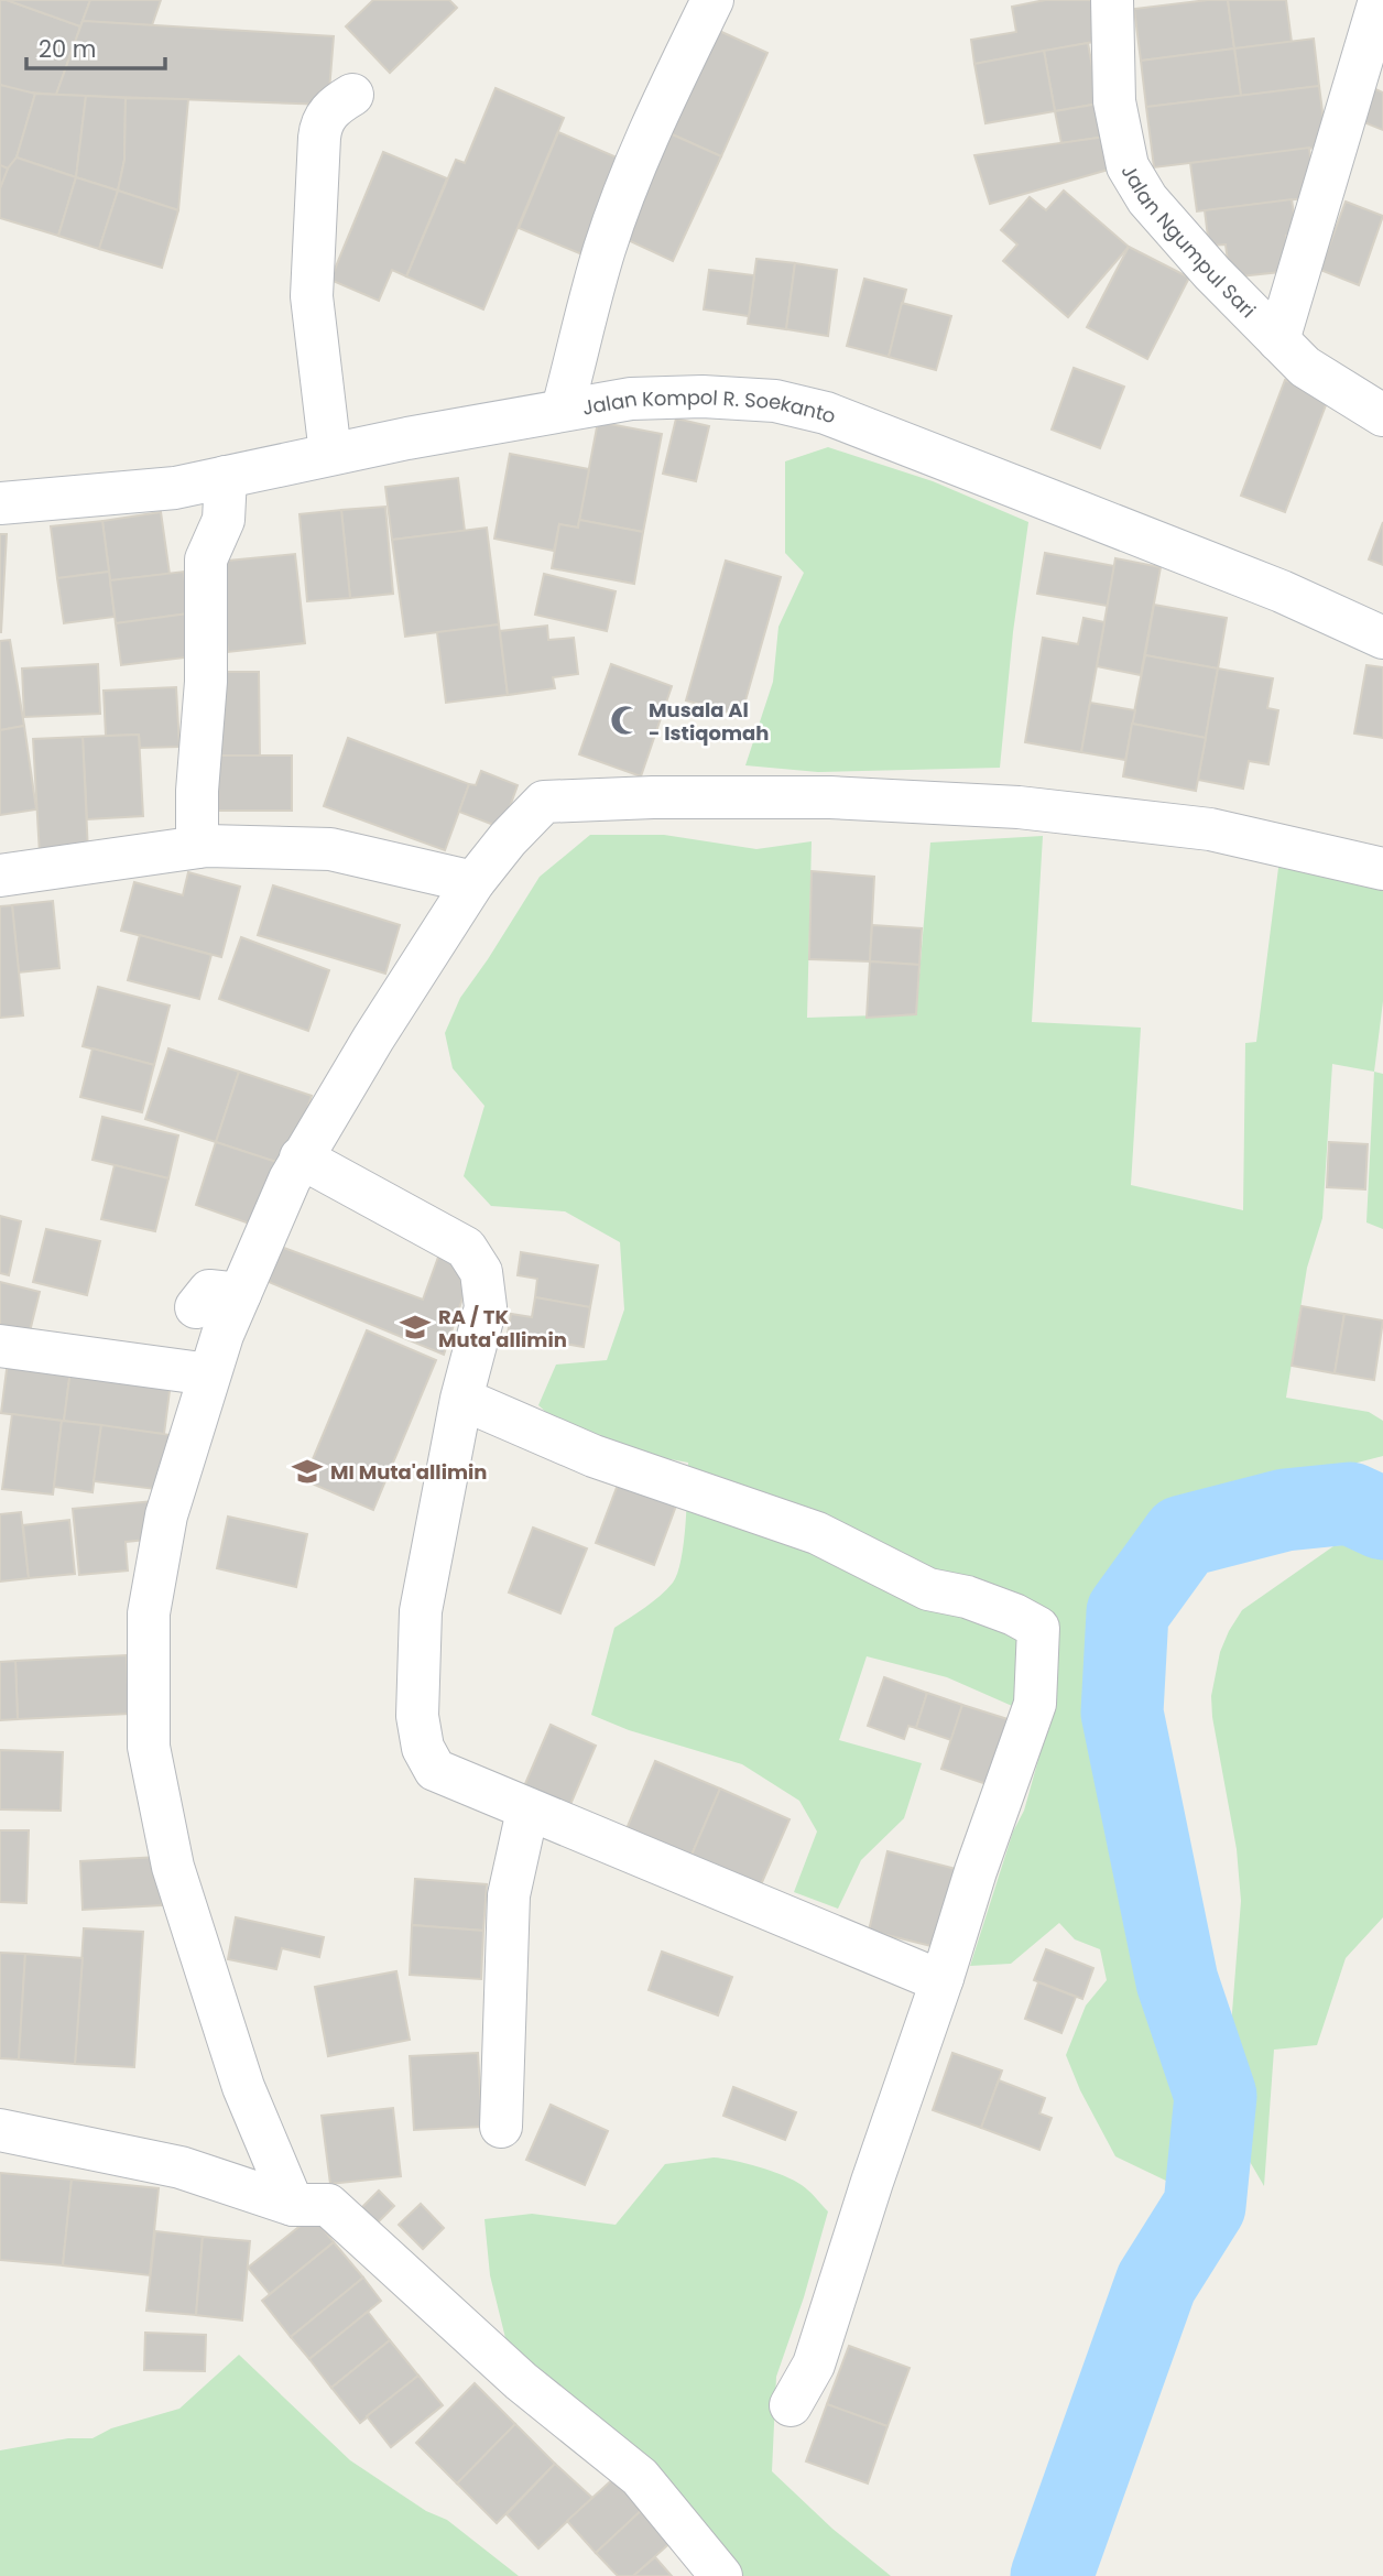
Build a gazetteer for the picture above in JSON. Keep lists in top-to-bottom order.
{
  "streets": {
    "street": ["Jalan Ngumpul Sari", "Jalan Kompol R. Soekanto"]
  },
  "places": {
    "mosque": ["Musala Al - Istiqomah"],
    "school or university": ["RA / TK Muta'allimin", "MI Muta'allimin"]
  },
  "scale_bar": "20 m"
}
